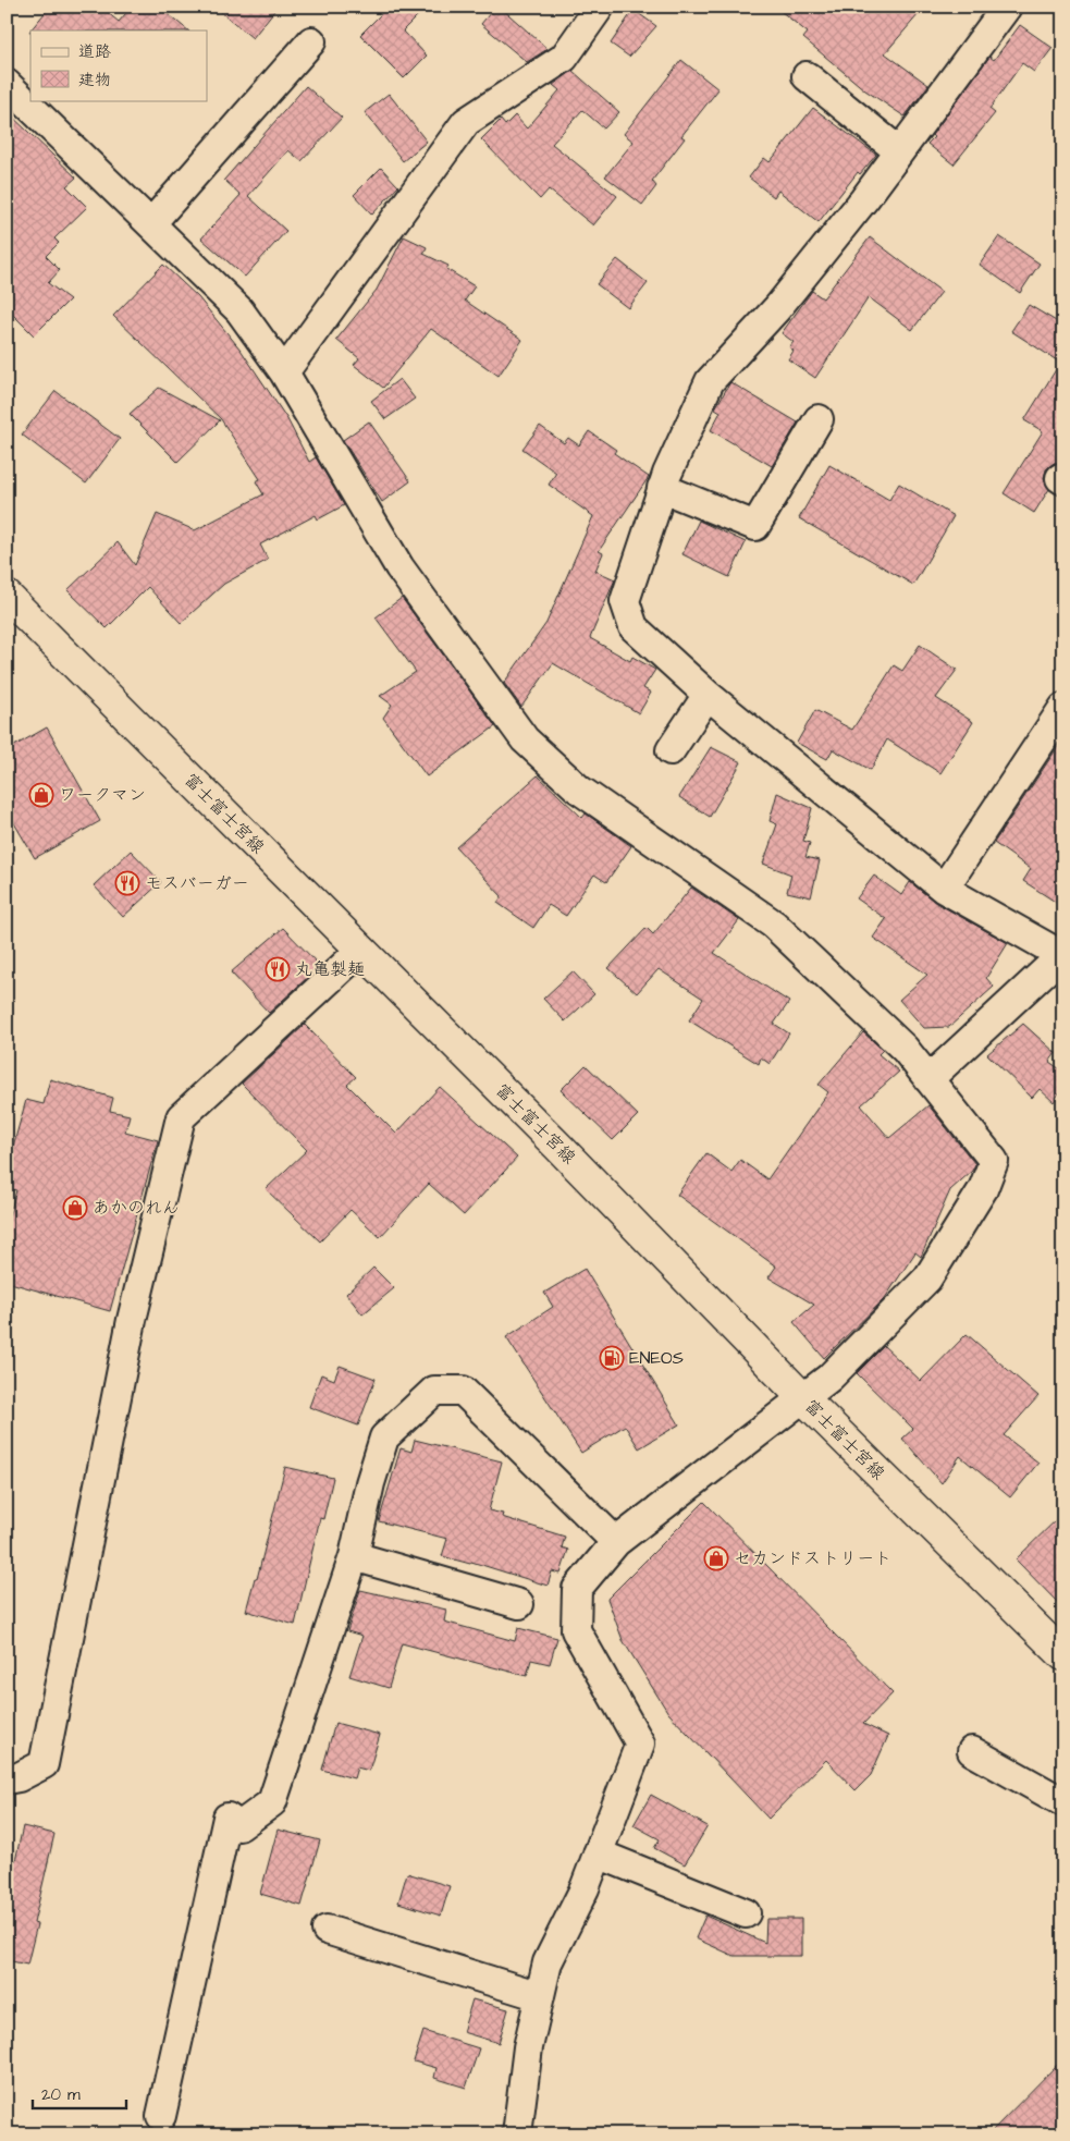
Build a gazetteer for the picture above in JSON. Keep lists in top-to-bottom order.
{
  "streets": {
    "main road": ["富士富士宮線"]
  },
  "places": {
    "shop": ["ワークマン", "あかのれん", "セカンドストリート"],
    "restaurant": ["モスバーガー", "丸亀製麺"],
    "fuel station": ["ENEOS"]
  },
  "legend": ["道路", "建物"],
  "scale_bar": "20 m"
}
